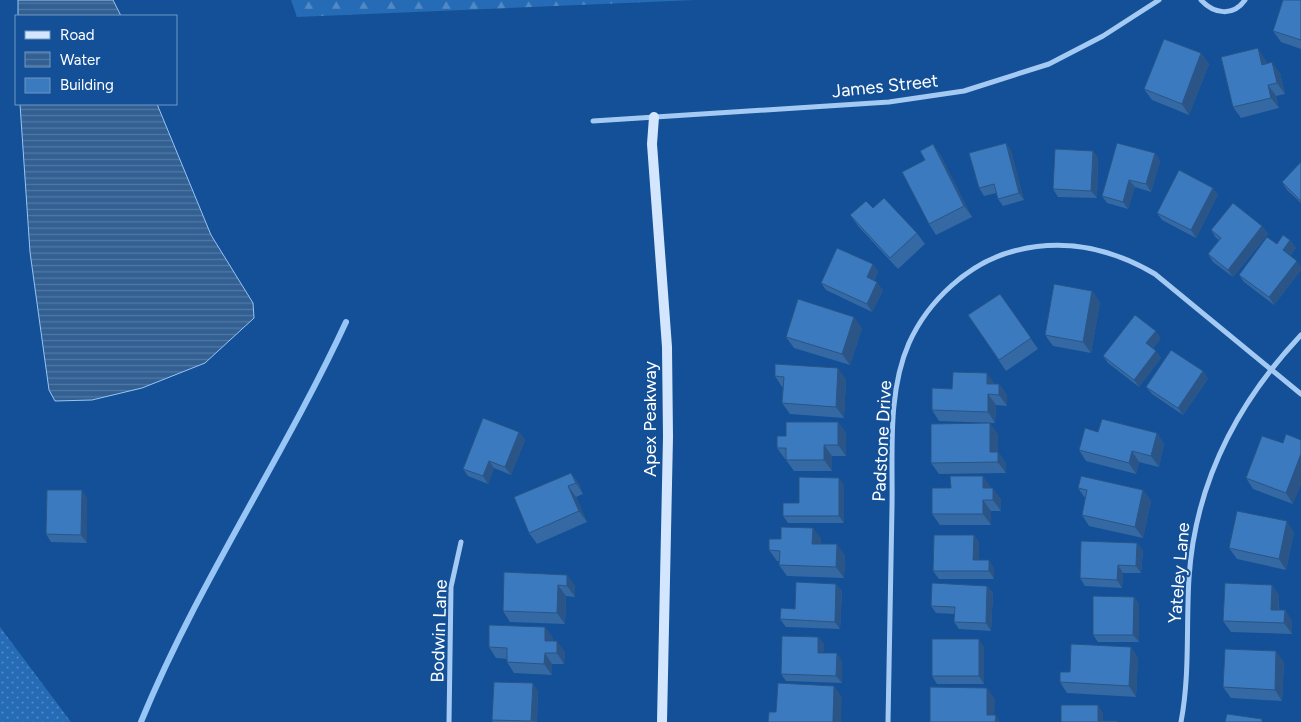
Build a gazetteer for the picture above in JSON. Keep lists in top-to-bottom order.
{
  "streets": {
    "main road": ["Apex Peakway"],
    "street": [
      "James Street",
      "Padstone Drive",
      "Yateley Lane",
      "Bodwin Lane"
    ]
  },
  "crossings": [
    ["James Street", "Apex Peakway"],
    ["Padstone Drive", "Yateley Lane"]
  ],
  "legend": ["Road", "Water", "Building"]
}
